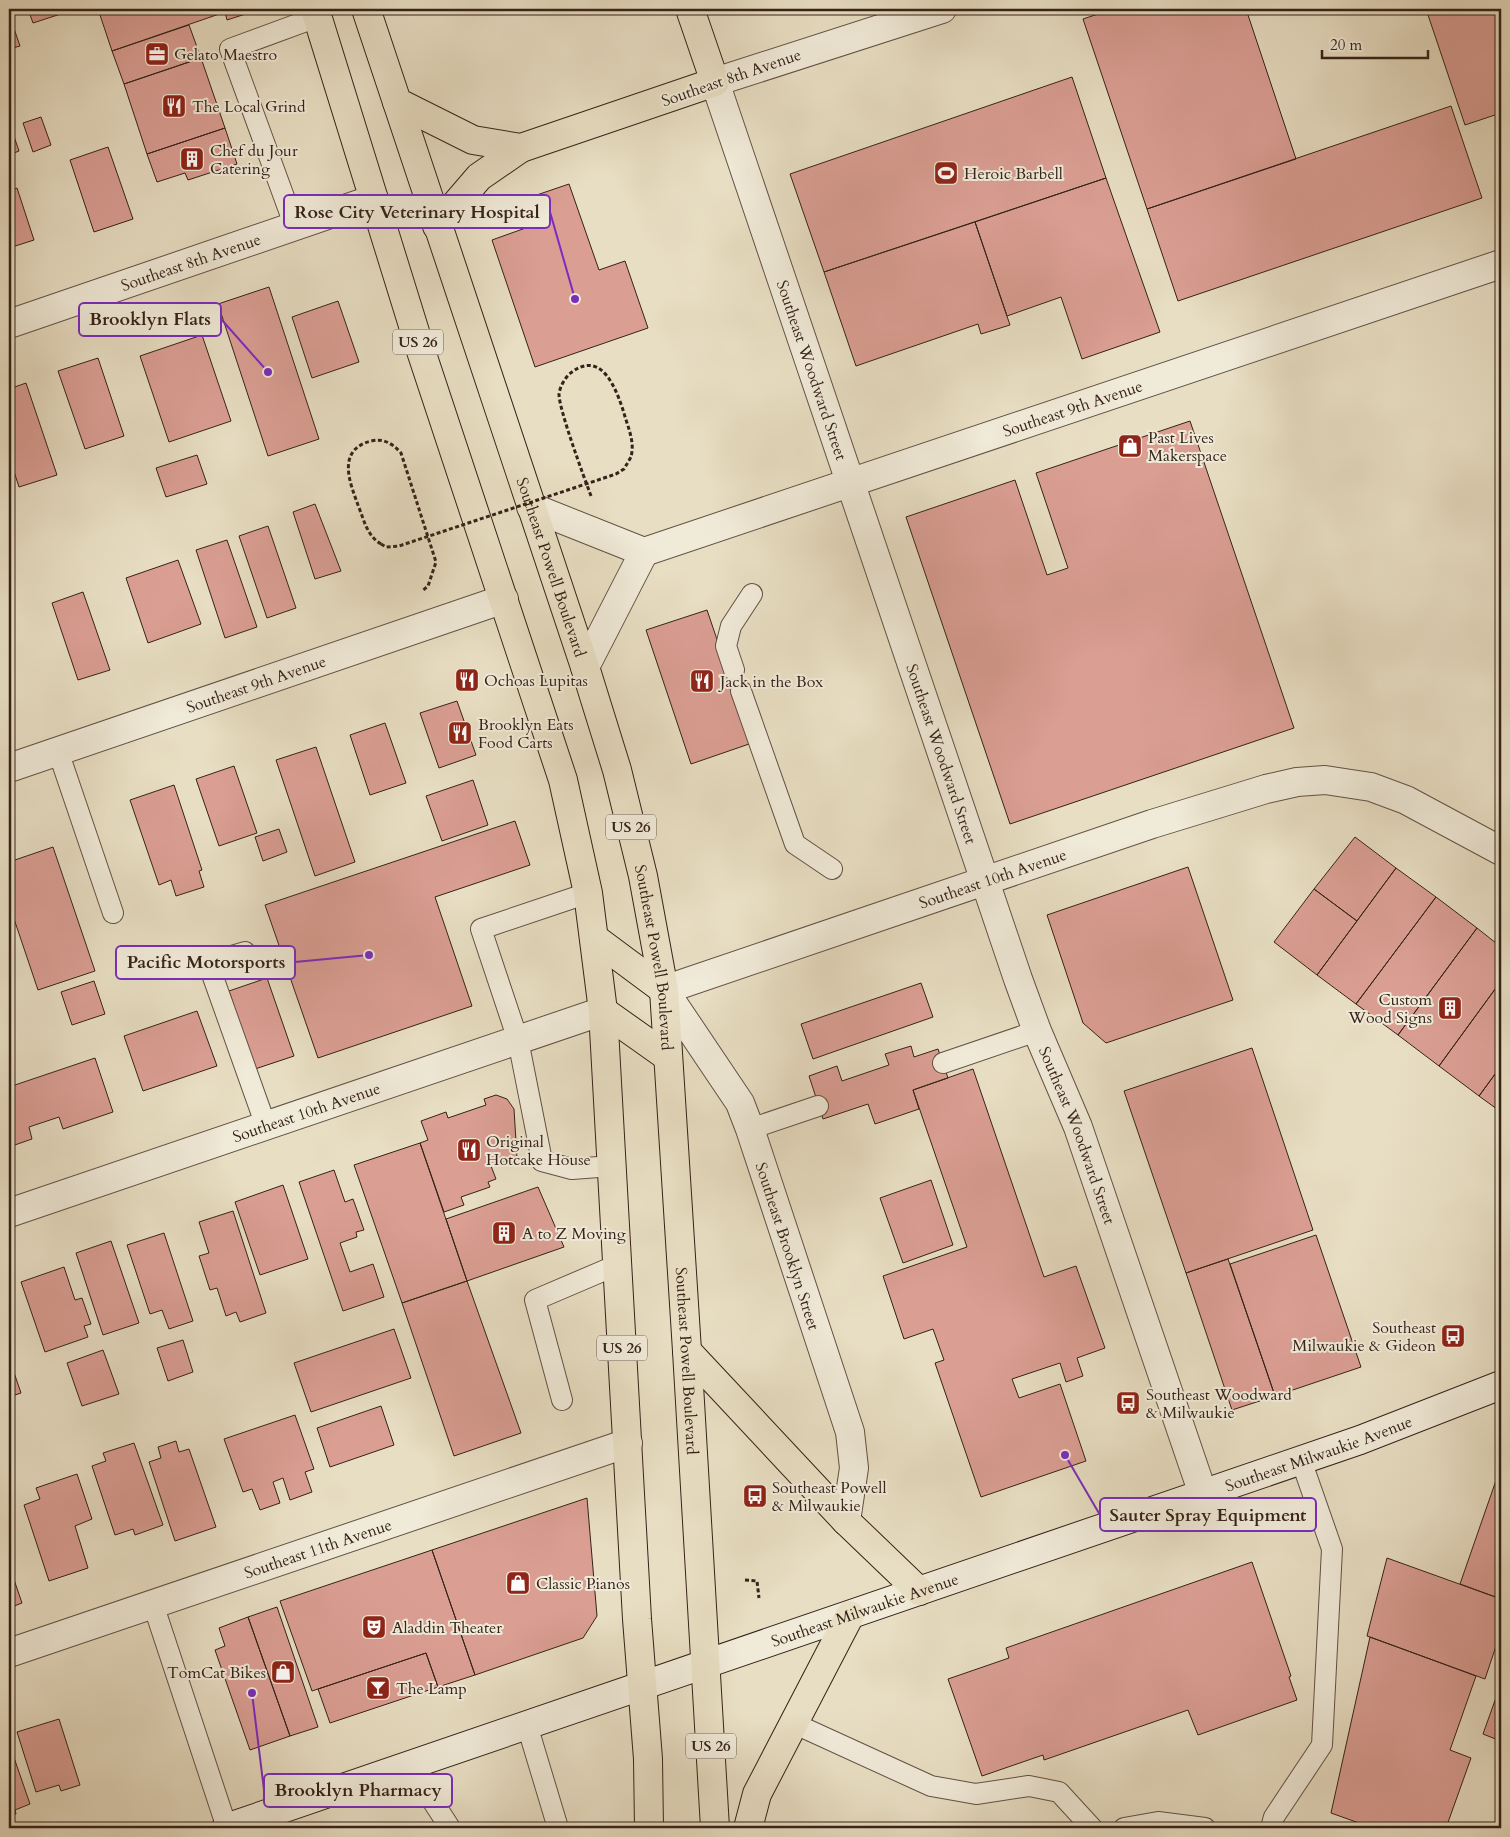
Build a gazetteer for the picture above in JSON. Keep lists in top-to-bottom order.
{
  "streets": {
    "main road": [
      "Southeast 8th Avenue",
      "US 26",
      "Southeast Woodward Street",
      "Southeast Powell Boulevard"
    ],
    "street": [
      "Southeast 9th Avenue",
      "Southeast 10th Avenue",
      "Southeast Brooklyn Street",
      "Southeast Milwaukie Avenue",
      "Southeast 11th Avenue"
    ]
  },
  "crossings": [
    ["Southeast 8th Avenue", "US 26"],
    ["Southeast 8th Avenue", "Southeast Woodward Street"],
    ["US 26", "Southeast 9th Avenue"],
    ["US 26", "Southeast 10th Avenue"],
    ["US 26", "Southeast Milwaukie Avenue"],
    ["US 26", "Southeast 11th Avenue"],
    ["Southeast Woodward Street", "Southeast 9th Avenue"],
    ["Southeast Woodward Street", "Southeast 10th Avenue"],
    ["Southeast Woodward Street", "Southeast Milwaukie Avenue"],
    ["Southeast Powell Boulevard", "Southeast 10th Avenue"],
    ["Southeast Powell Boulevard", "Southeast Brooklyn Street"],
    ["Southeast Powell Boulevard", "Southeast Milwaukie Avenue"],
    ["Southeast 10th Avenue", "Southeast Brooklyn Street"]
  ],
  "places": {
    "office": ["Gelato Maestro"],
    "restaurant": [
      "The Local Grind",
      "Ochoas Lupitas",
      "Jack in the Box",
      "Brooklyn Eats Food Carts",
      "Original Hotcake House"
    ],
    "building": ["Chef du Jour Catering", "Custom Wood Signs", "A to Z Moving"],
    "sports": ["Heroic Barbell"],
    "other": [
      "Rose City Veterinary Hospital",
      "Brooklyn Flats",
      "Pacific Motorsports",
      "Sauter Spray Equipment",
      "Brooklyn Pharmacy"
    ],
    "shop": ["Past Lives Makerspace", "Classic Pianos", "TomCat Bikes"],
    "bus stop": ["Southeast Milwaukie & Gideon", "Southeast Woodward & Milwaukie", "Southeast Powell & Milwaukie"],
    "theatre": ["Aladdin Theater"],
    "bar": ["The Lamp"]
  },
  "scale_bar": "20 m"
}
